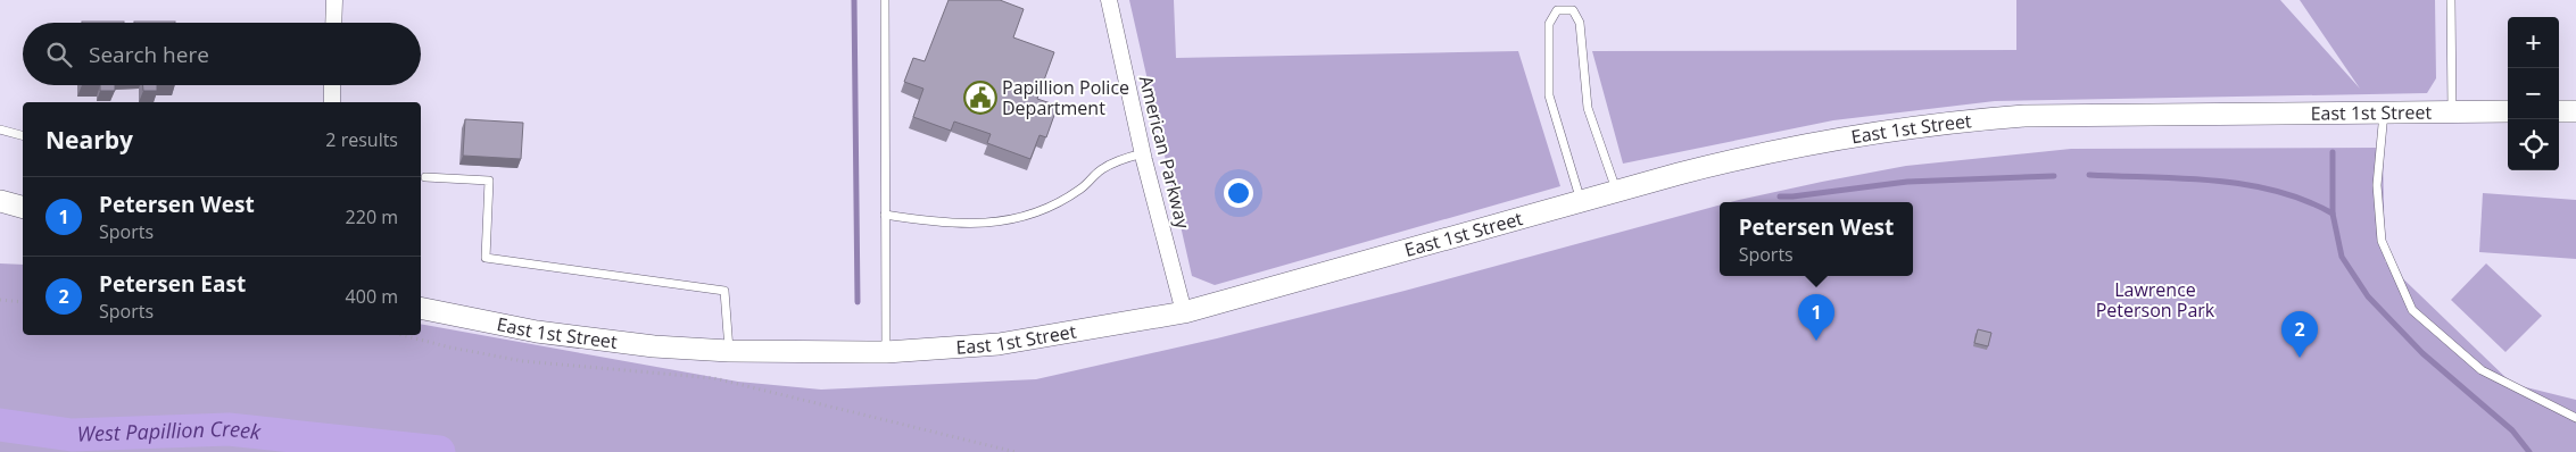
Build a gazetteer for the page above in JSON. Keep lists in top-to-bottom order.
{
  "streets": {
    "main road": ["East 1st Street"],
    "street": ["American Parkway"]
  },
  "crossings": [
    ["East 1st Street", "American Parkway"]
  ],
  "water": ["West Papillion Creek"],
  "parks": ["Lawrence Peterson Park"],
  "places": {
    "public building": ["Papillion Police Department"]
  },
  "page": {
    "map_buttons": ["+", "−"],
    "search": "Search here",
    "heading": ["Nearby", "2 results"],
    "list": [
      {
        "mark": "1",
        "name": "Petersen West",
        "note": "Sports",
        "value": "220 m"
      },
      {
        "mark": "2",
        "name": "Petersen East",
        "note": "Sports",
        "value": "400 m"
      }
    ],
    "popup": ["Petersen West", "Sports"],
    "pins": ["1", "2"]
  }
}
